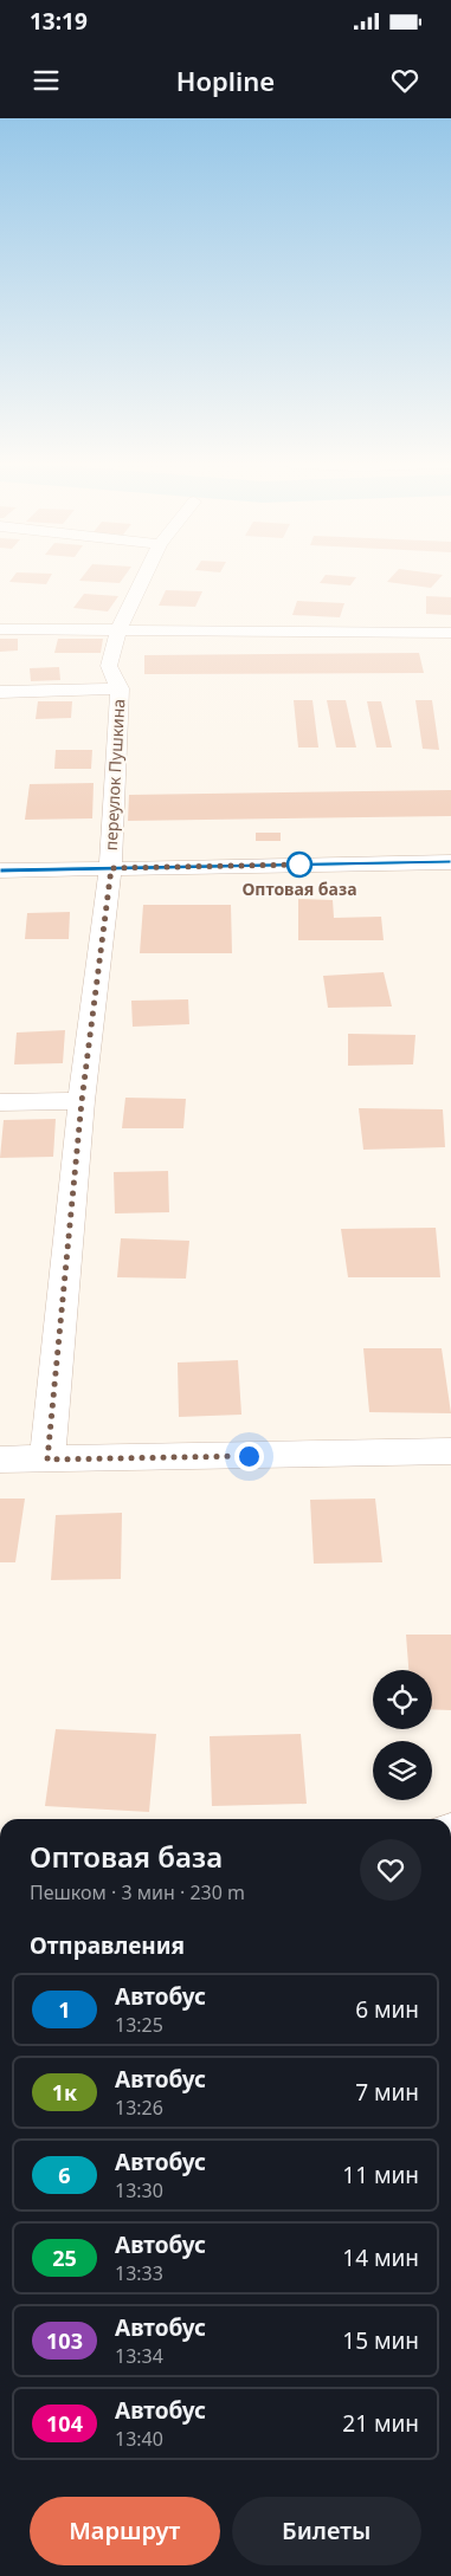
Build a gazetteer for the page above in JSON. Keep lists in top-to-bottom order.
{
  "streets": {
    "street": ["переулок Пушкина"]
  },
  "places": ["Оптовая база"],
  "lines": ["bus line 1"],
  "page": {
    "status": "13:19",
    "header": "Hopline",
    "heading": [
      ["Оптовая база", "Пешком · 3 мин · 230 m"],
      "Отправления"
    ],
    "list": [
      {
        "mark": "1",
        "name": "Автобус",
        "note": "13:25",
        "value": "6 мин"
      },
      {
        "mark": "1к",
        "name": "Автобус",
        "note": "13:26",
        "value": "7 мин"
      },
      {
        "mark": "6",
        "name": "Автобус",
        "note": "13:30",
        "value": "11 мин"
      },
      {
        "mark": "25",
        "name": "Автобус",
        "note": "13:33",
        "value": "14 мин"
      },
      {
        "mark": "103",
        "name": "Автобус",
        "note": "13:34",
        "value": "15 мин"
      },
      {
        "mark": "104",
        "name": "Автобус",
        "note": "13:40",
        "value": "21 мин"
      }
    ],
    "buttons": ["Маршрут", "Билеты"]
  }
}
